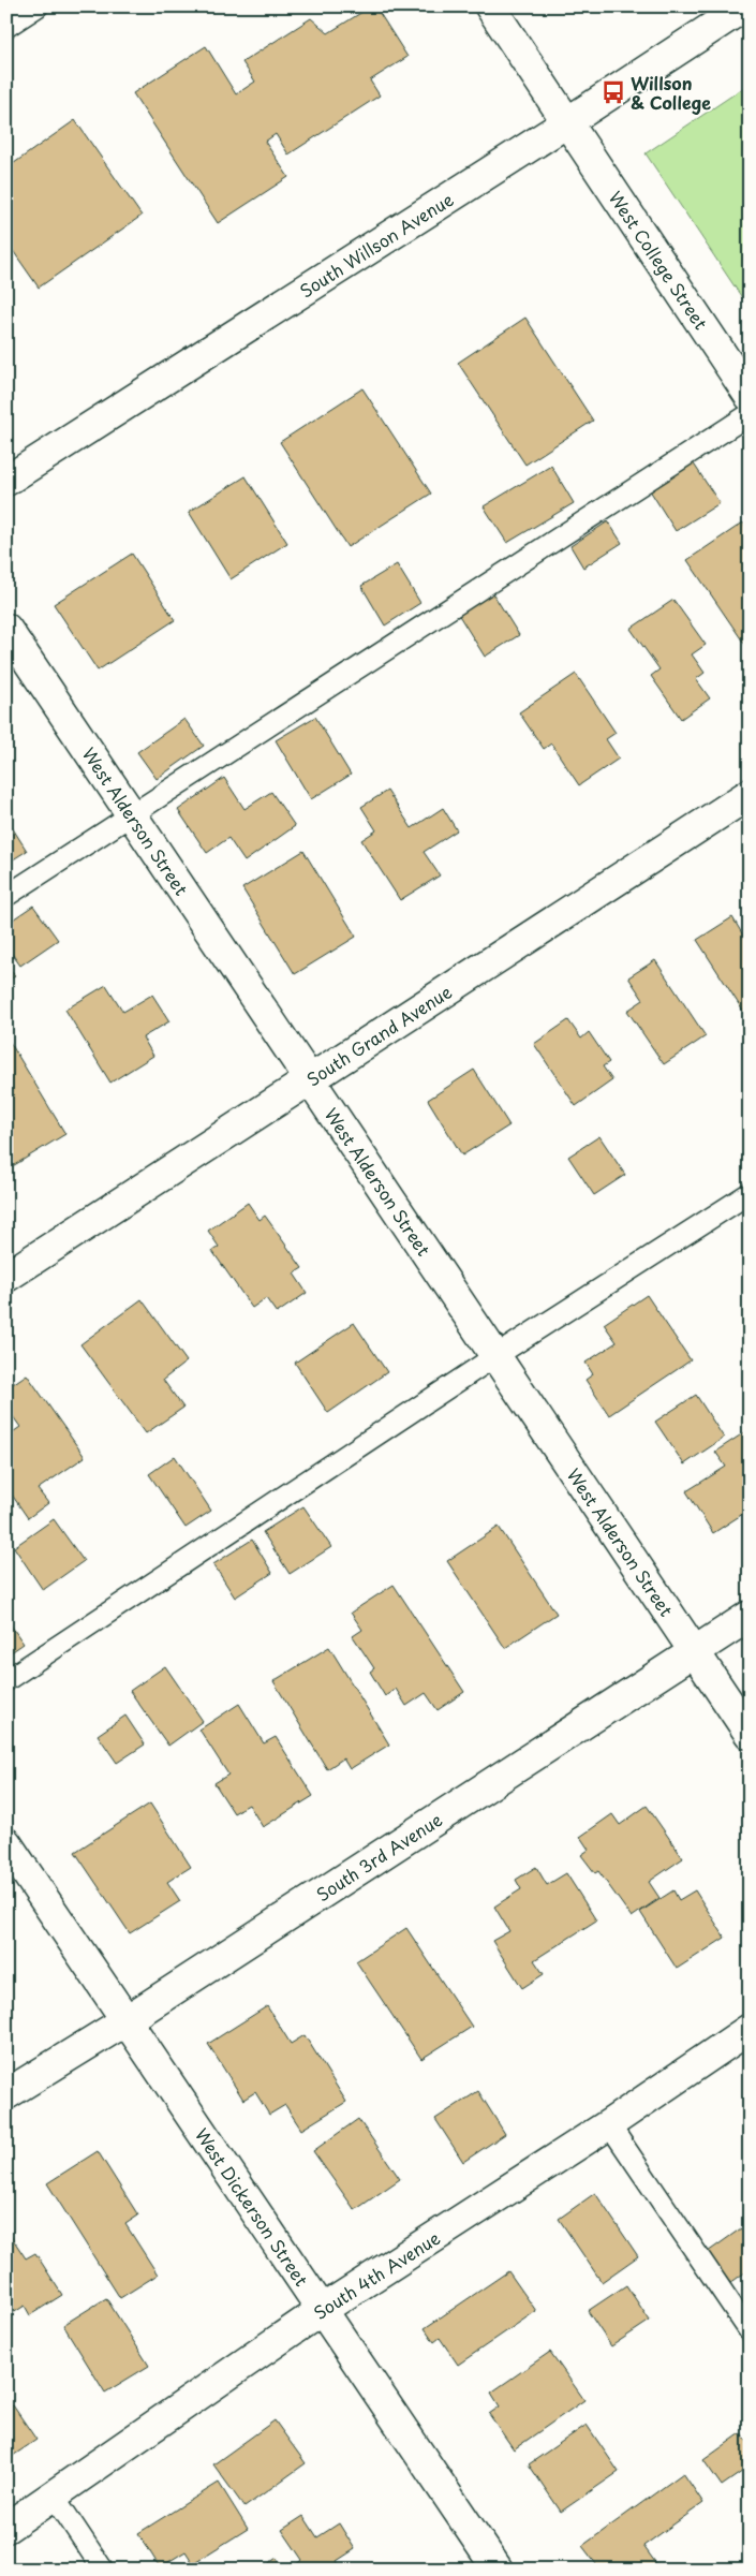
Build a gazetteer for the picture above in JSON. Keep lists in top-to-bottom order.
{
  "streets": {
    "street": [
      "South Willson Avenue",
      "West College Street",
      "West Alderson Street",
      "South Grand Avenue",
      "South 3rd Avenue",
      "West Dickerson Street",
      "South 4th Avenue"
    ]
  },
  "crossings": [
    ["South Willson Avenue", "West College Street"],
    ["West Alderson Street", "South Grand Avenue"],
    ["West Alderson Street", "South 3rd Avenue"],
    ["South 3rd Avenue", "West Dickerson Street"],
    ["West Dickerson Street", "South 4th Avenue"]
  ],
  "places": {
    "bus stop": ["Willson & College"]
  }
}
